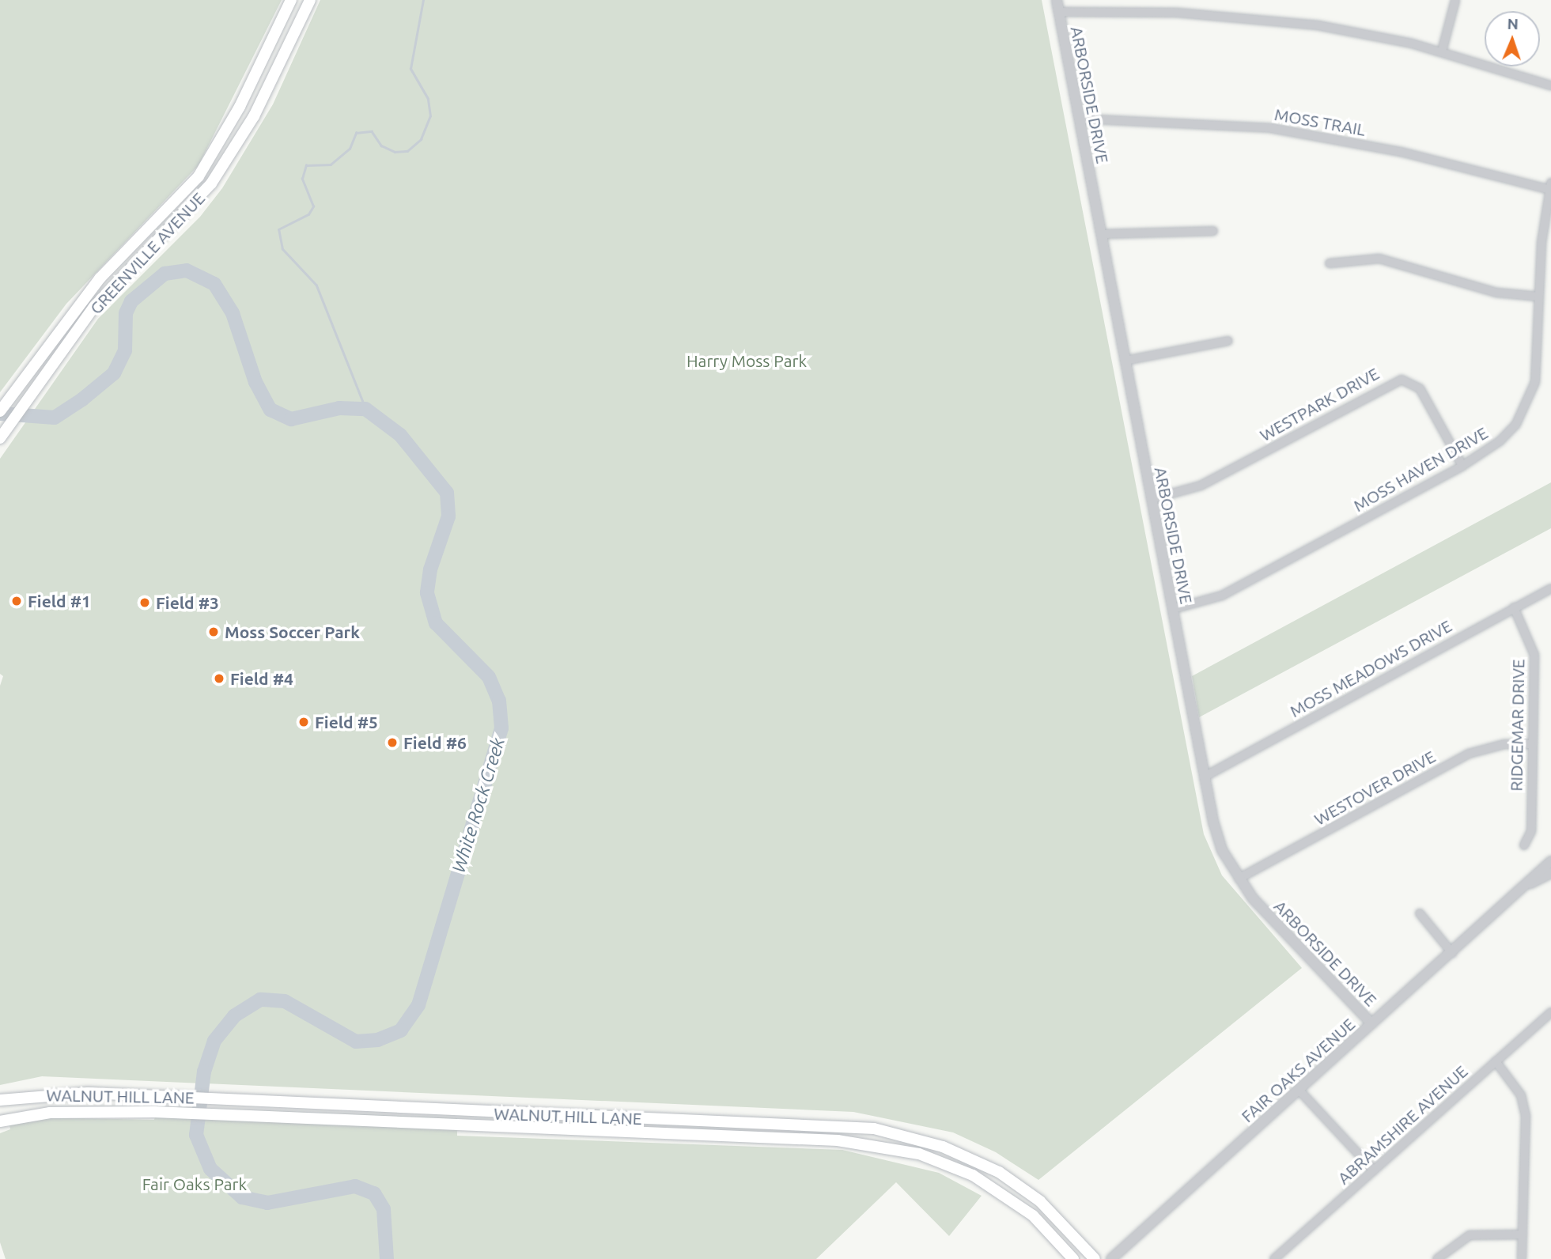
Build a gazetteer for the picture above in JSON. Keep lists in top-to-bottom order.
{
  "streets": {
    "main road": ["GREENVILLE AVENUE", "WALNUT HILL LANE"],
    "street": [
      "ARBORSIDE DRIVE",
      "MOSS TRAIL",
      "WESTPARK DRIVE",
      "MOSS HAVEN DRIVE",
      "MOSS MEADOWS DRIVE",
      "RIDGEMAR DRIVE",
      "WESTOVER DRIVE",
      "FAIR OAKS AVENUE",
      "ABRAMSHIRE AVENUE"
    ]
  },
  "crossings": [
    ["ARBORSIDE DRIVE", "MOSS TRAIL"],
    ["ARBORSIDE DRIVE", "WESTPARK DRIVE"],
    ["ARBORSIDE DRIVE", "MOSS HAVEN DRIVE"],
    ["ARBORSIDE DRIVE", "MOSS MEADOWS DRIVE"],
    ["ARBORSIDE DRIVE", "WESTOVER DRIVE"],
    ["ARBORSIDE DRIVE", "FAIR OAKS AVENUE"],
    ["MOSS TRAIL", "MOSS HAVEN DRIVE"],
    ["WESTPARK DRIVE", "MOSS HAVEN DRIVE"],
    ["MOSS MEADOWS DRIVE", "RIDGEMAR DRIVE"],
    ["RIDGEMAR DRIVE", "WESTOVER DRIVE"]
  ],
  "water": ["White Rock Creek"],
  "parks": ["Harry Moss Park", "Fair Oaks Park"],
  "places": [
    "Field #1",
    "Field #3",
    "Moss Soccer Park",
    "Field #4",
    "Field #5",
    "Field #6"
  ],
  "north": "top"
}
